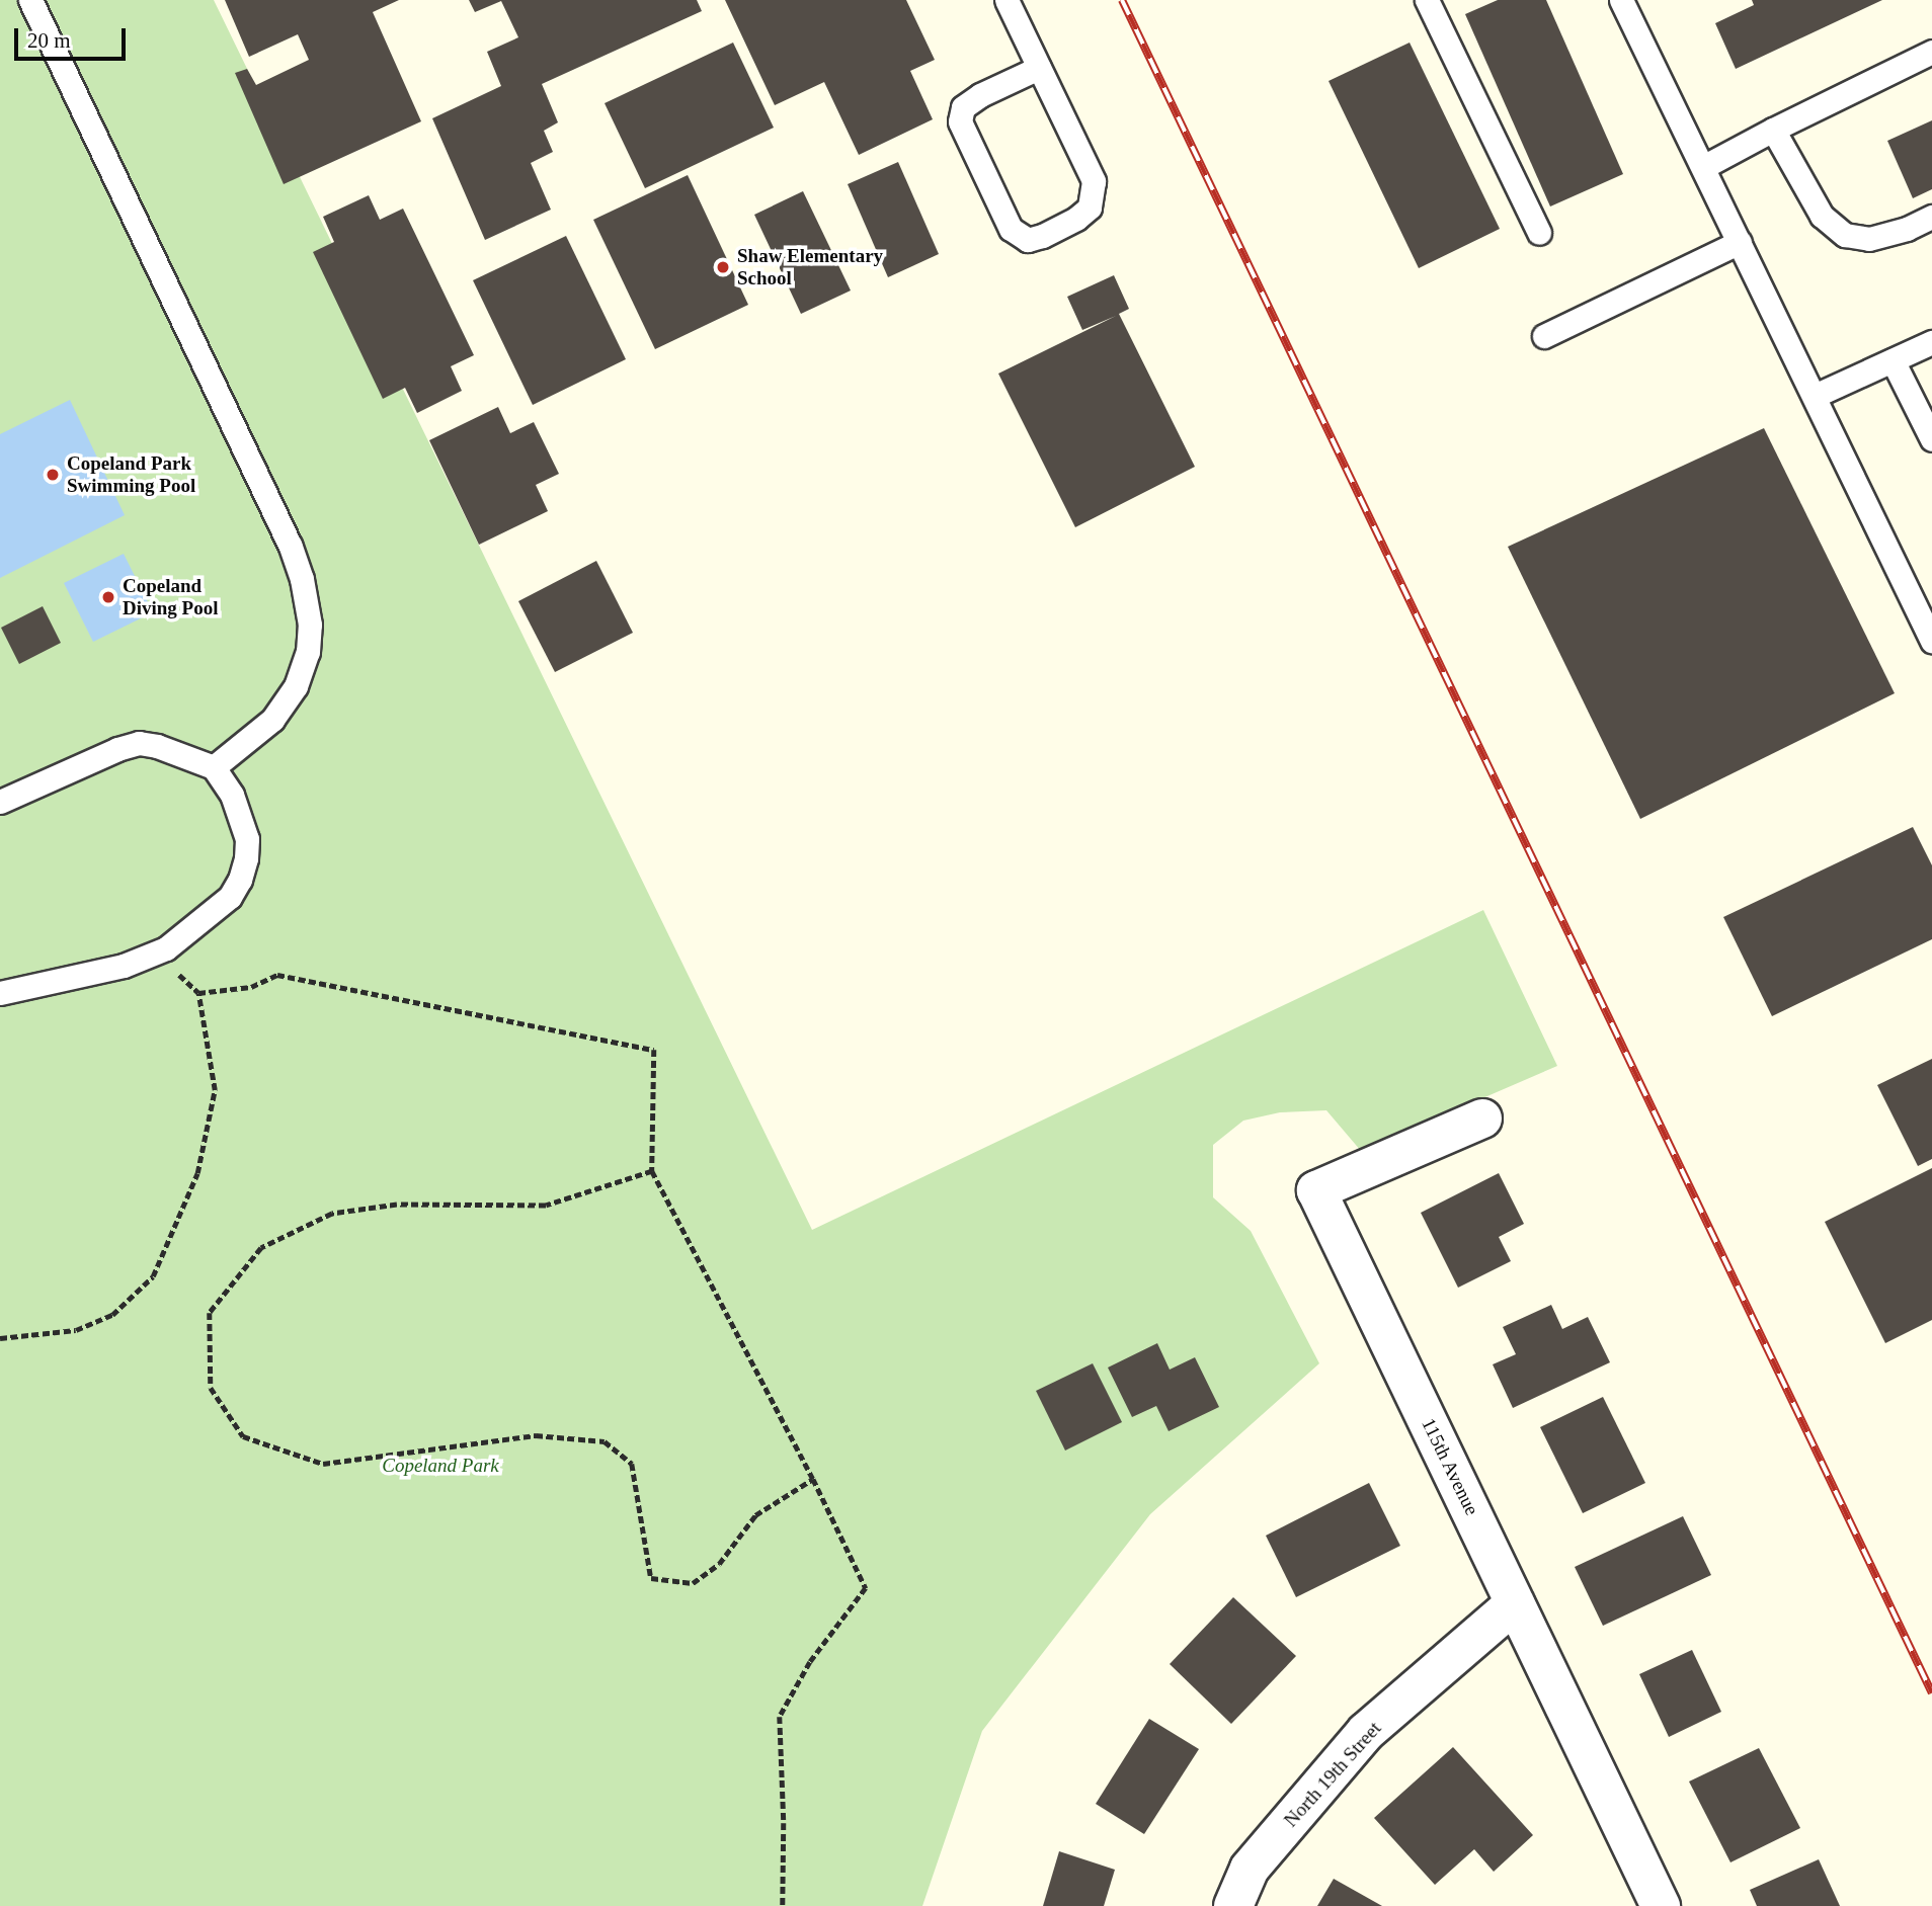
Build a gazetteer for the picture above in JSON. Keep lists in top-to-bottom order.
{
  "streets": {
    "street": ["115th Avenue", "North 19th Street"]
  },
  "crossings": [
    ["115th Avenue", "North 19th Street"]
  ],
  "parks": ["Copeland Park"],
  "places": ["Shaw Elementary School", "Copeland Park Swimming Pool", "Copeland Diving Pool"],
  "scale_bar": "20 m"
}
